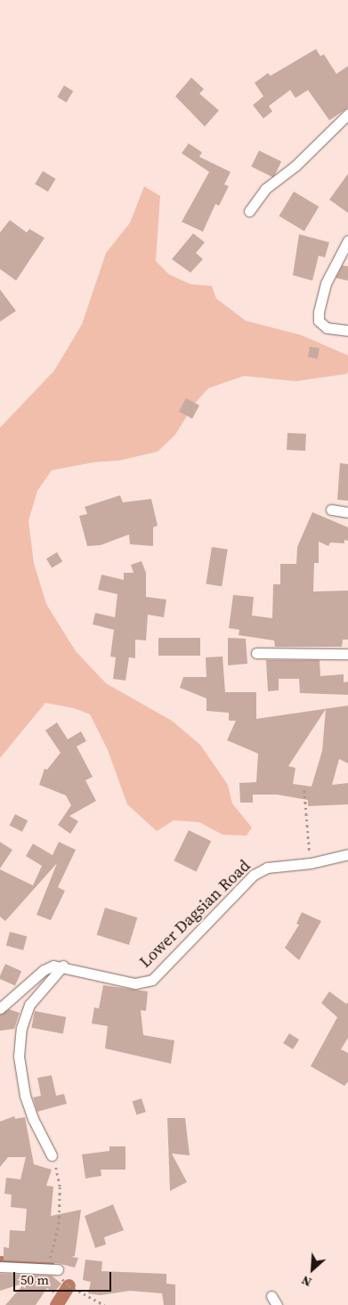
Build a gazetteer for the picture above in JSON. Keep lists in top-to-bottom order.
{
  "streets": {
    "street": ["Lower Dagsian Road"]
  },
  "scale_bar": "50 m",
  "north": "bottom left"
}
